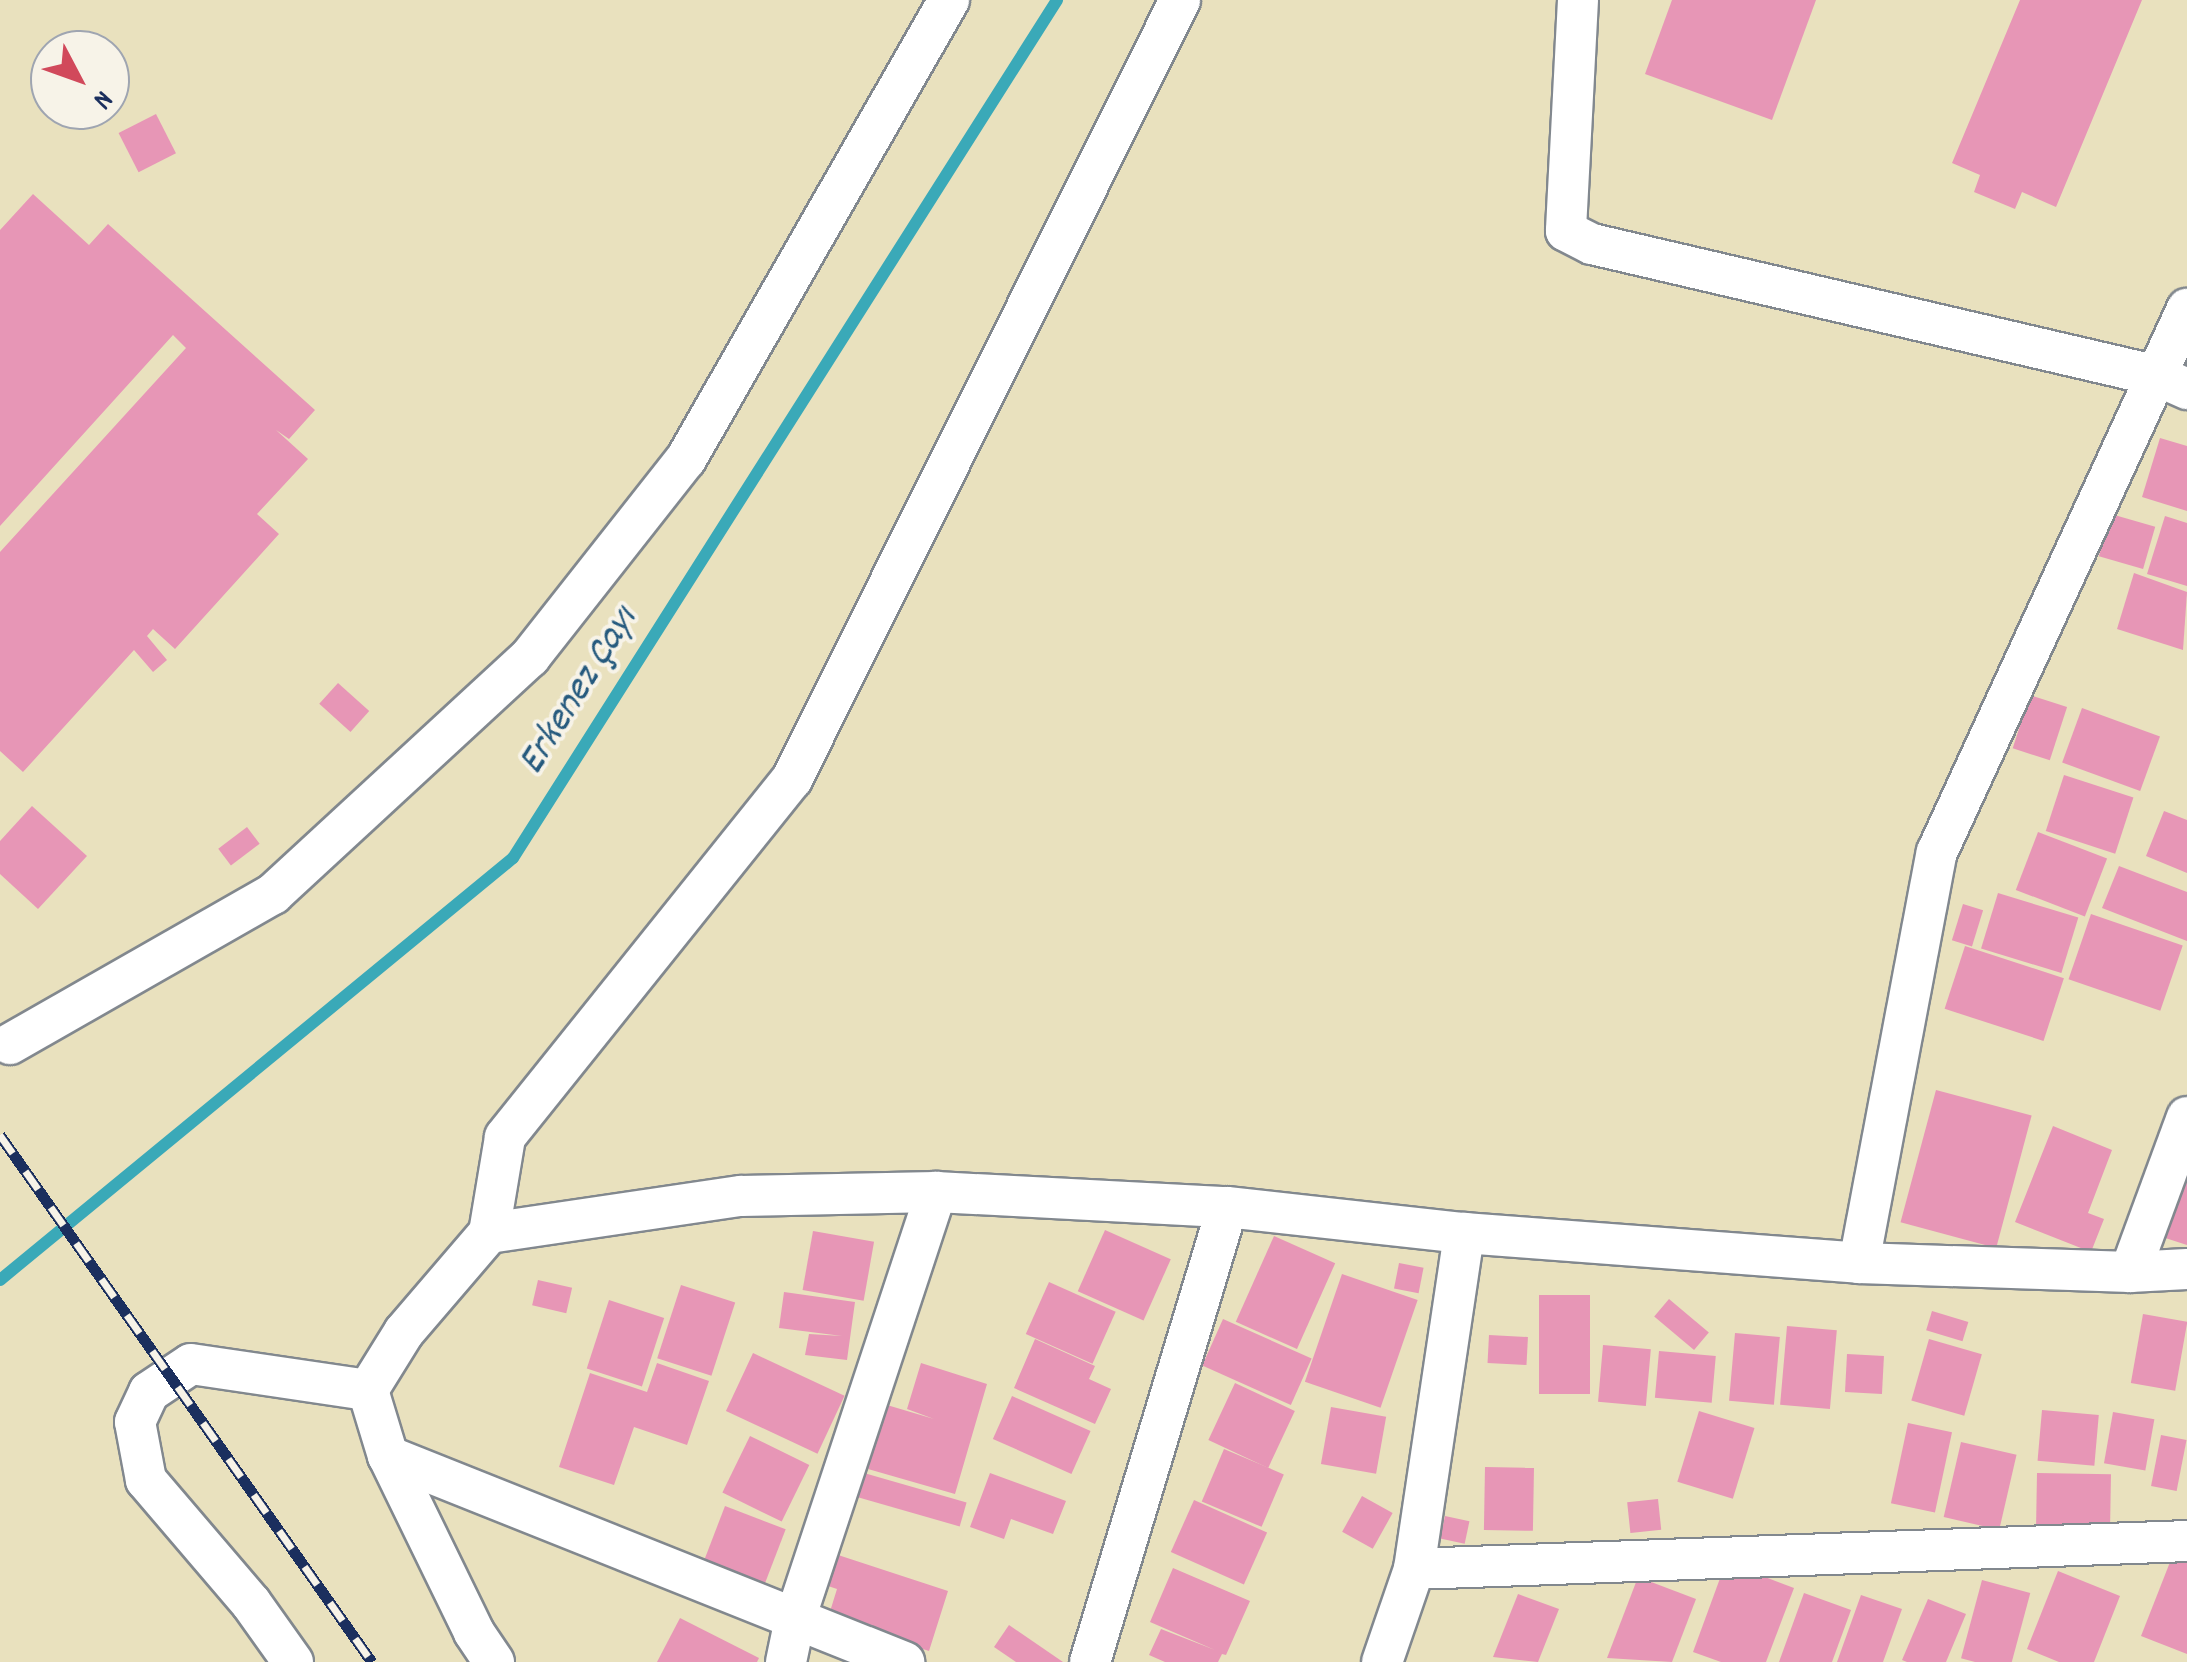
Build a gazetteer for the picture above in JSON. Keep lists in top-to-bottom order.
{
  "water": ["Erkenez Çayı"],
  "north": "bottom right"
}
